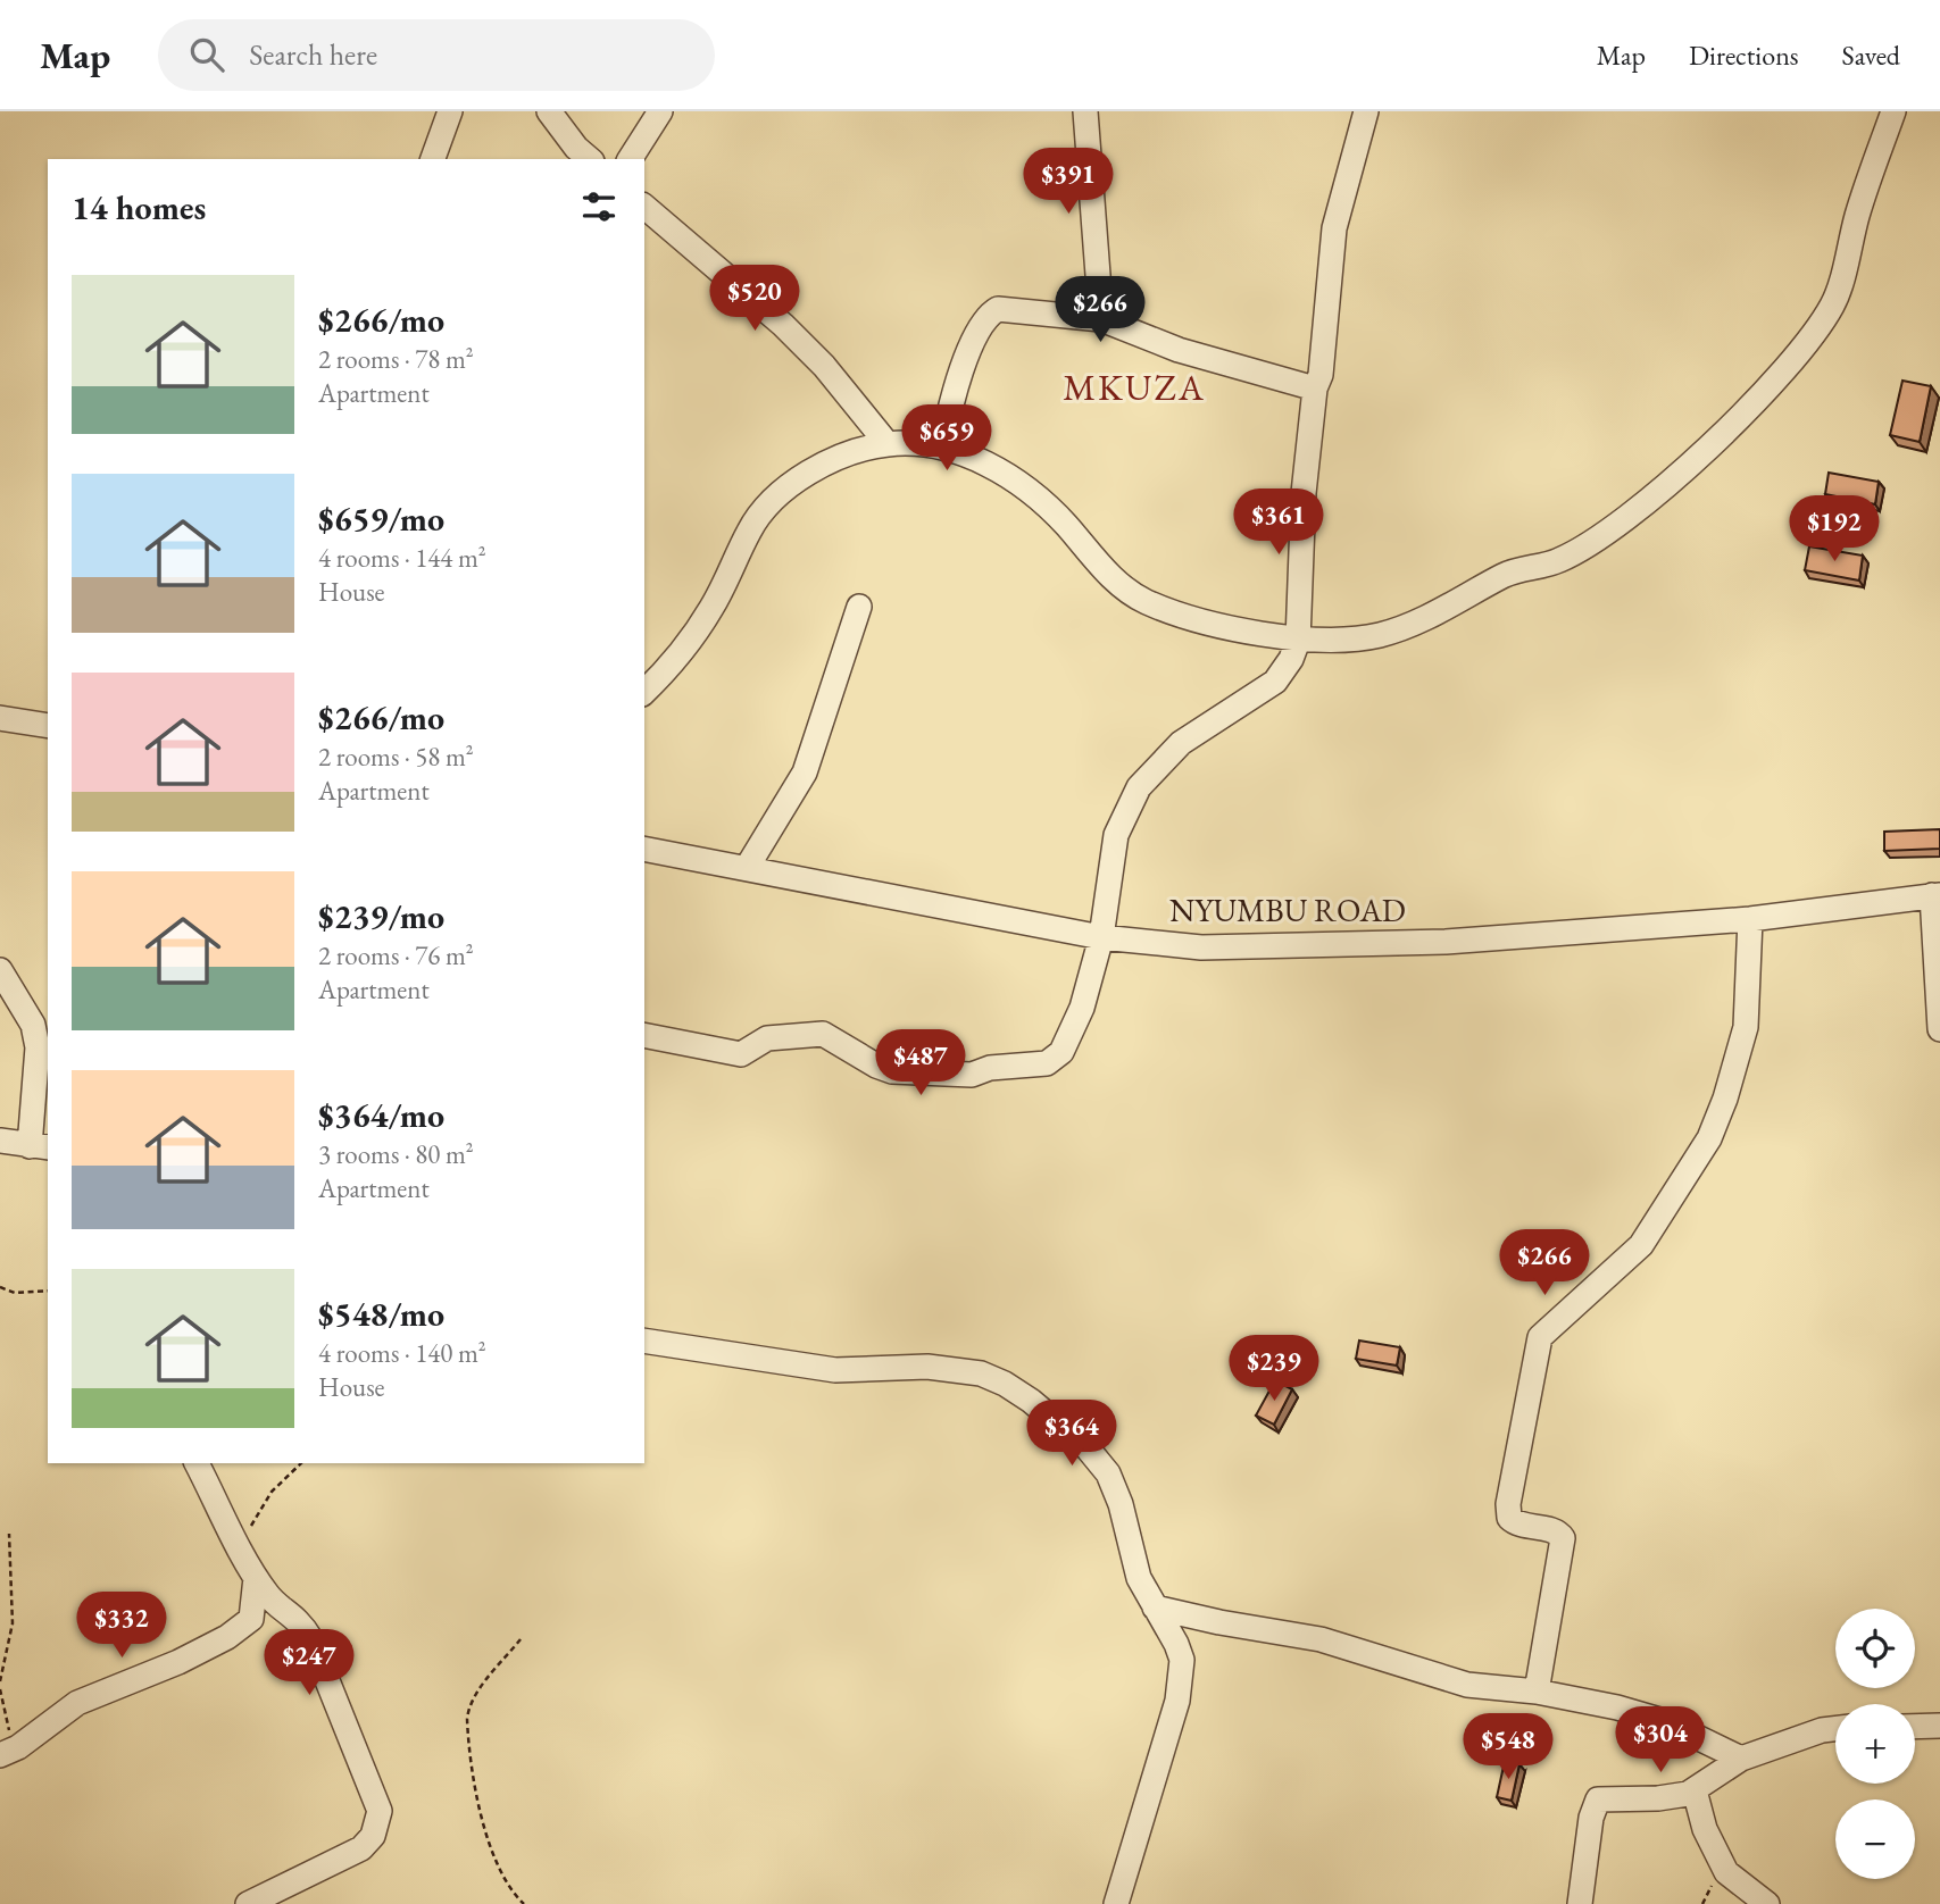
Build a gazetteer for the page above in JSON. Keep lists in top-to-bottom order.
{
  "streets": {
    "street": ["NYUMBU ROAD"]
  },
  "districts": ["MKUZA"],
  "page": {
    "header": "Map",
    "search": "Search here",
    "nav": ["Map", "Directions", "Saved"],
    "price": [
      "$391",
      "$520",
      "$266",
      "$659",
      "$361",
      "$192",
      "$487",
      "$266",
      "$239",
      "$364",
      "$332",
      "$247",
      "$304",
      "$548"
    ],
    "heading": "14 homes",
    "list": [
      {
        "name": "$266/mo",
        "note": "2 rooms · 78 m² · Apartment"
      },
      {
        "name": "$659/mo",
        "note": "4 rooms · 144 m² · House"
      },
      {
        "name": "$266/mo",
        "note": "2 rooms · 58 m² · Apartment"
      },
      {
        "name": "$239/mo",
        "note": "2 rooms · 76 m² · Apartment"
      },
      {
        "name": "$364/mo",
        "note": "3 rooms · 80 m² · Apartment"
      },
      {
        "name": "$548/mo",
        "note": "4 rooms · 140 m² · House"
      }
    ],
    "map_buttons": ["+", "−"]
  }
}
